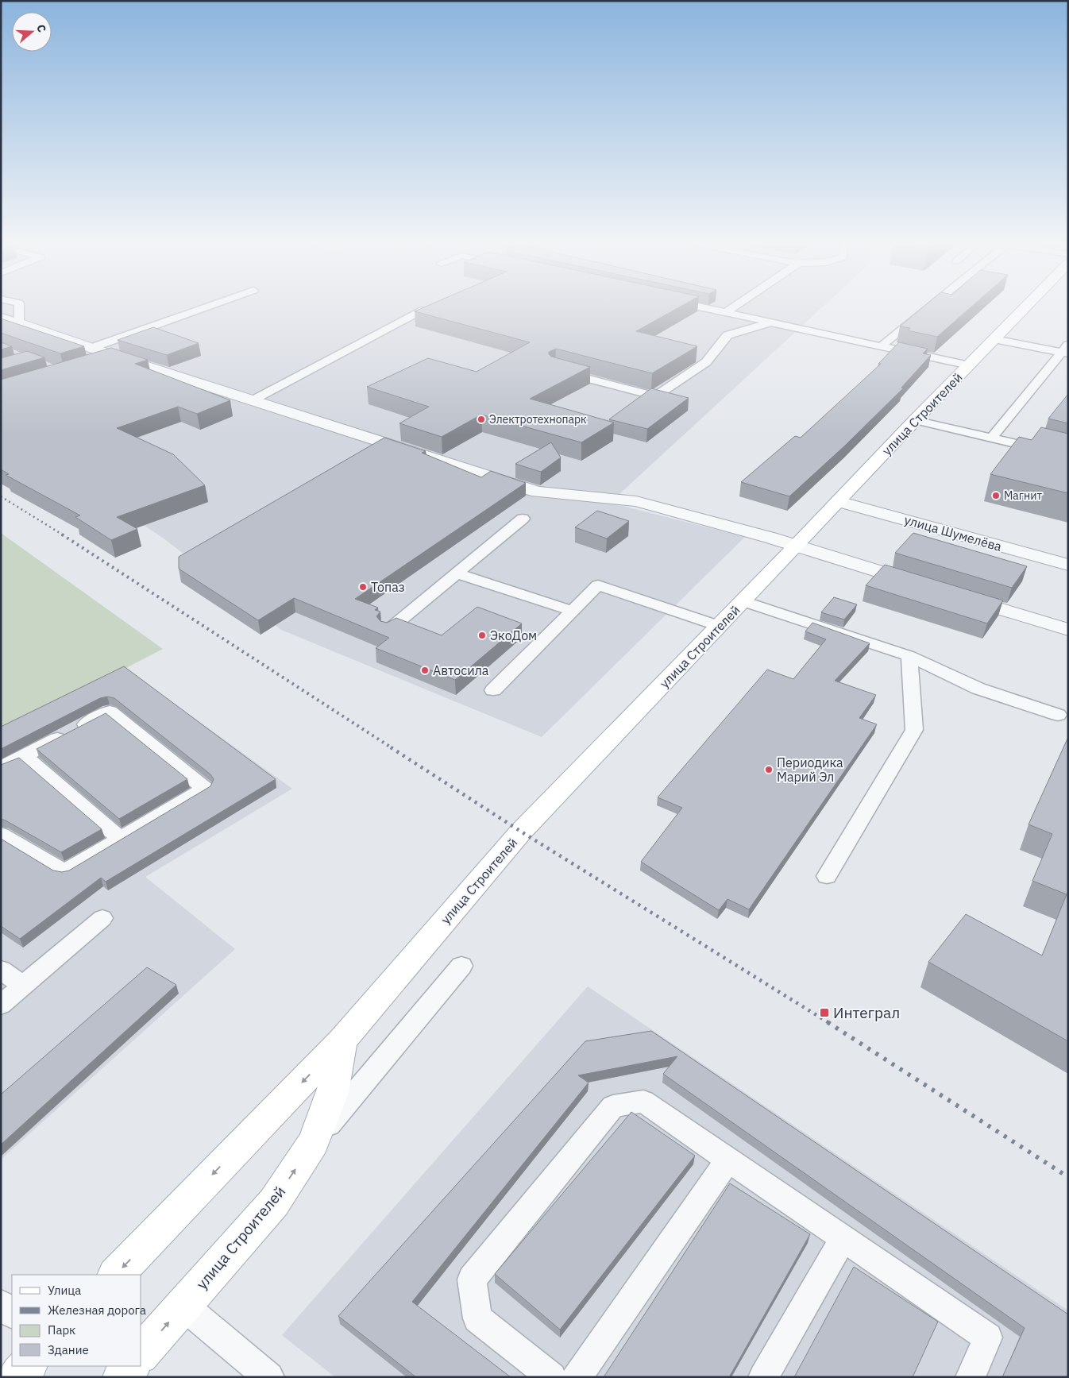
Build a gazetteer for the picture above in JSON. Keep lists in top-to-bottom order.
{
  "streets": {
    "main road": ["улица Строителей"],
    "street": ["улица Шумелёва"]
  },
  "crossings": [
    ["улица Строителей", "улица Шумелёва"]
  ],
  "places": {
    "other": [
      "Электротехнопарк",
      "Магнит",
      "Топаз",
      "ЭкоДом",
      "Автосила",
      "Периодика Марий Эл"
    ],
    "transit": ["Интеграл"]
  },
  "legend": [
    "Улица",
    "Железная дорога",
    "Парк",
    "Здание"
  ],
  "north": "right"
}
